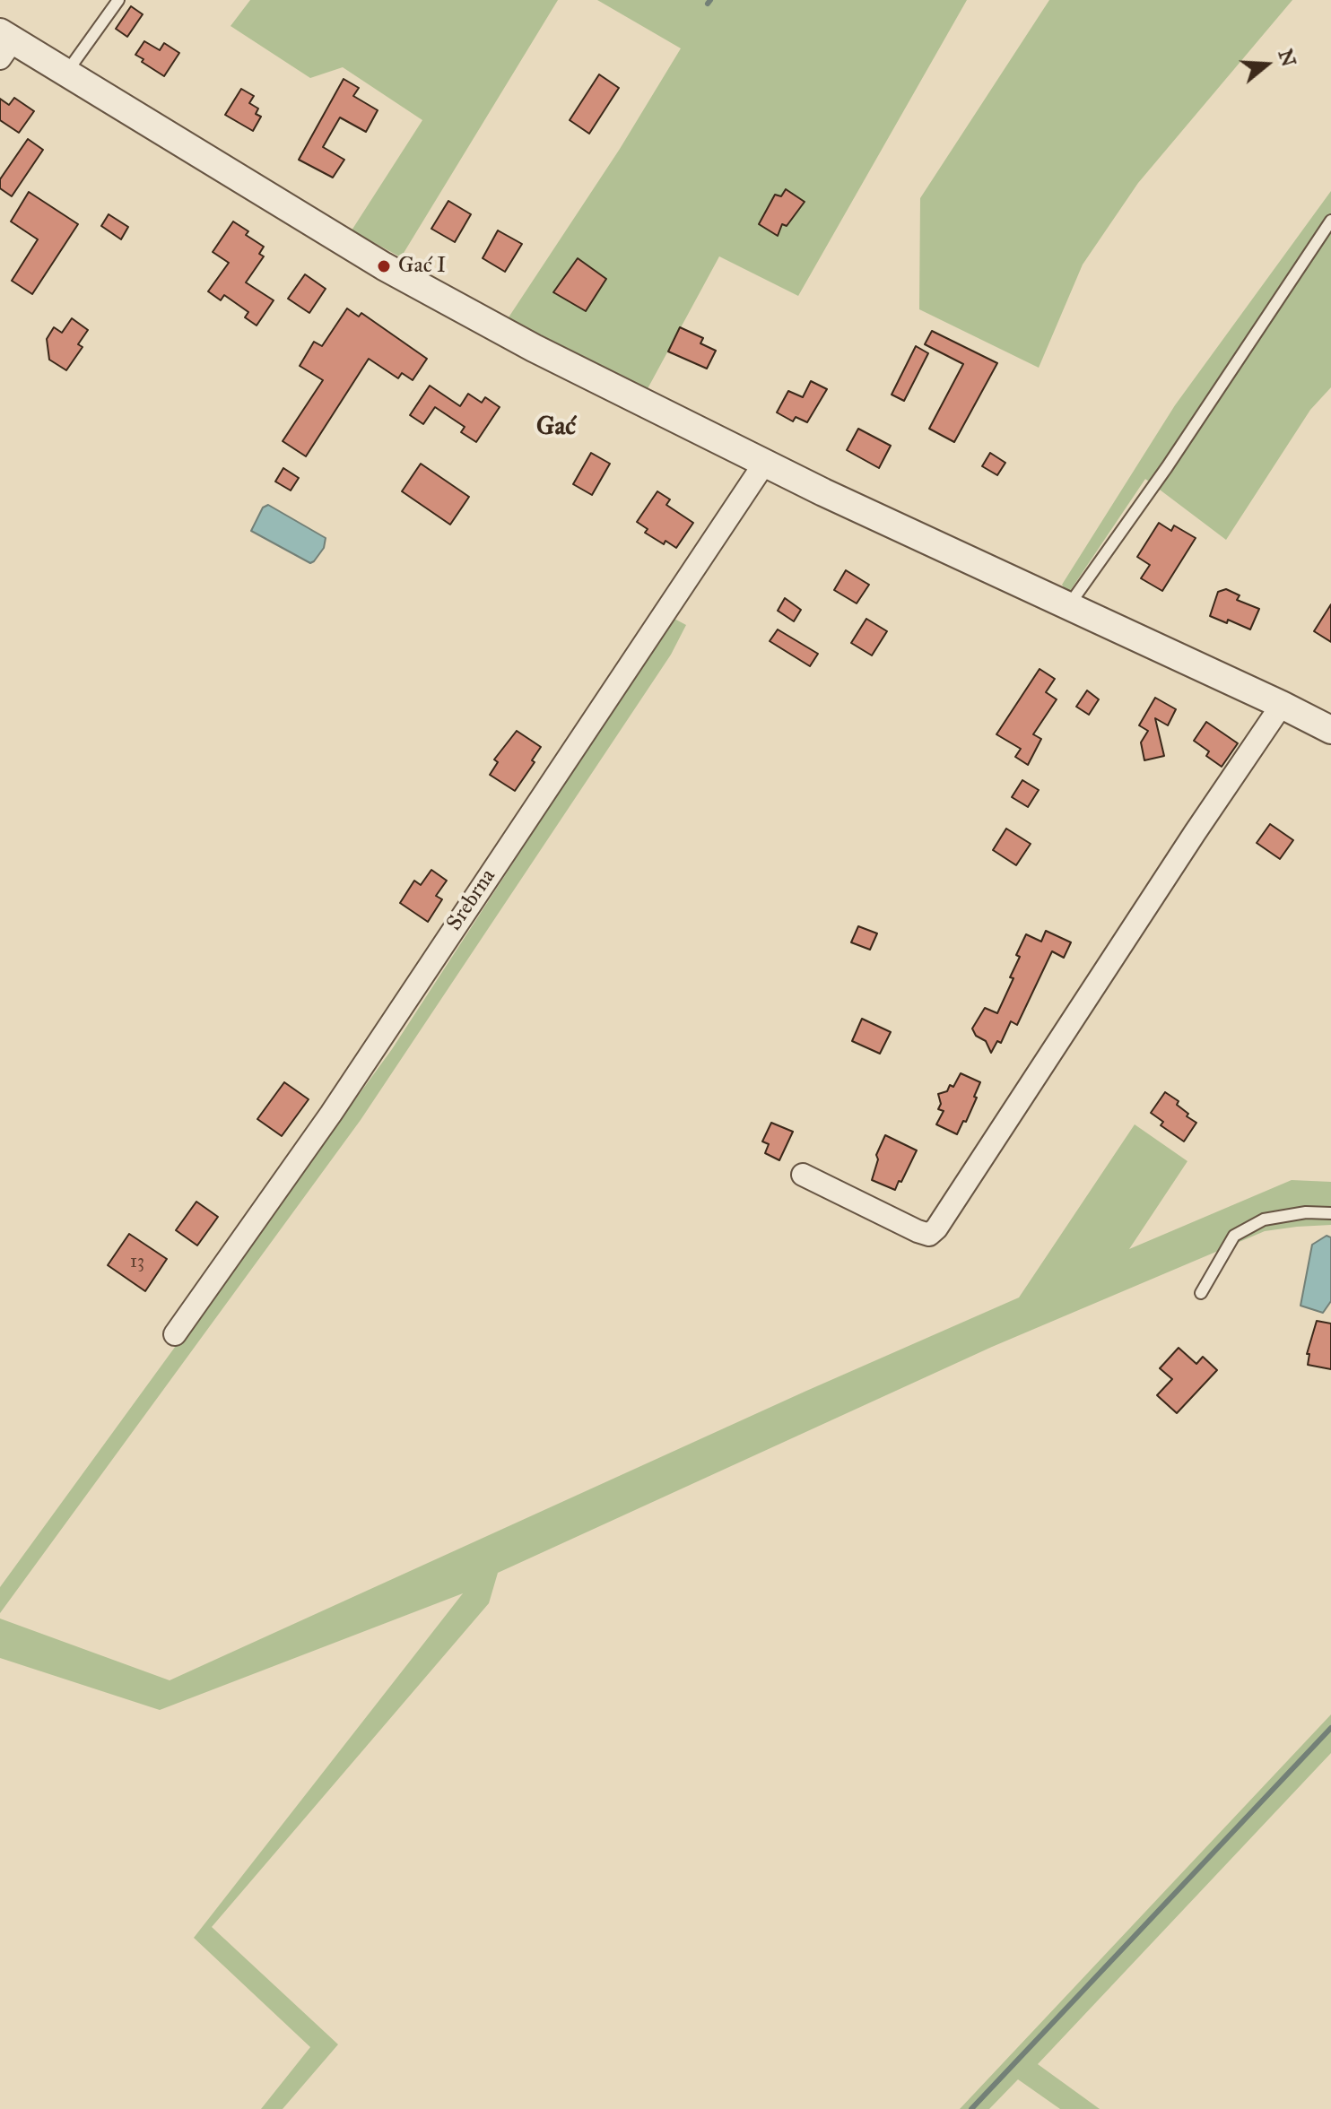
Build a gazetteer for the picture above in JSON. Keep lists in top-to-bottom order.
{
  "streets": {
    "street": ["Srebrna"]
  },
  "districts": ["Gać"],
  "places": ["Gać I"],
  "house_numbers": ["13"],
  "north": "right"
}
